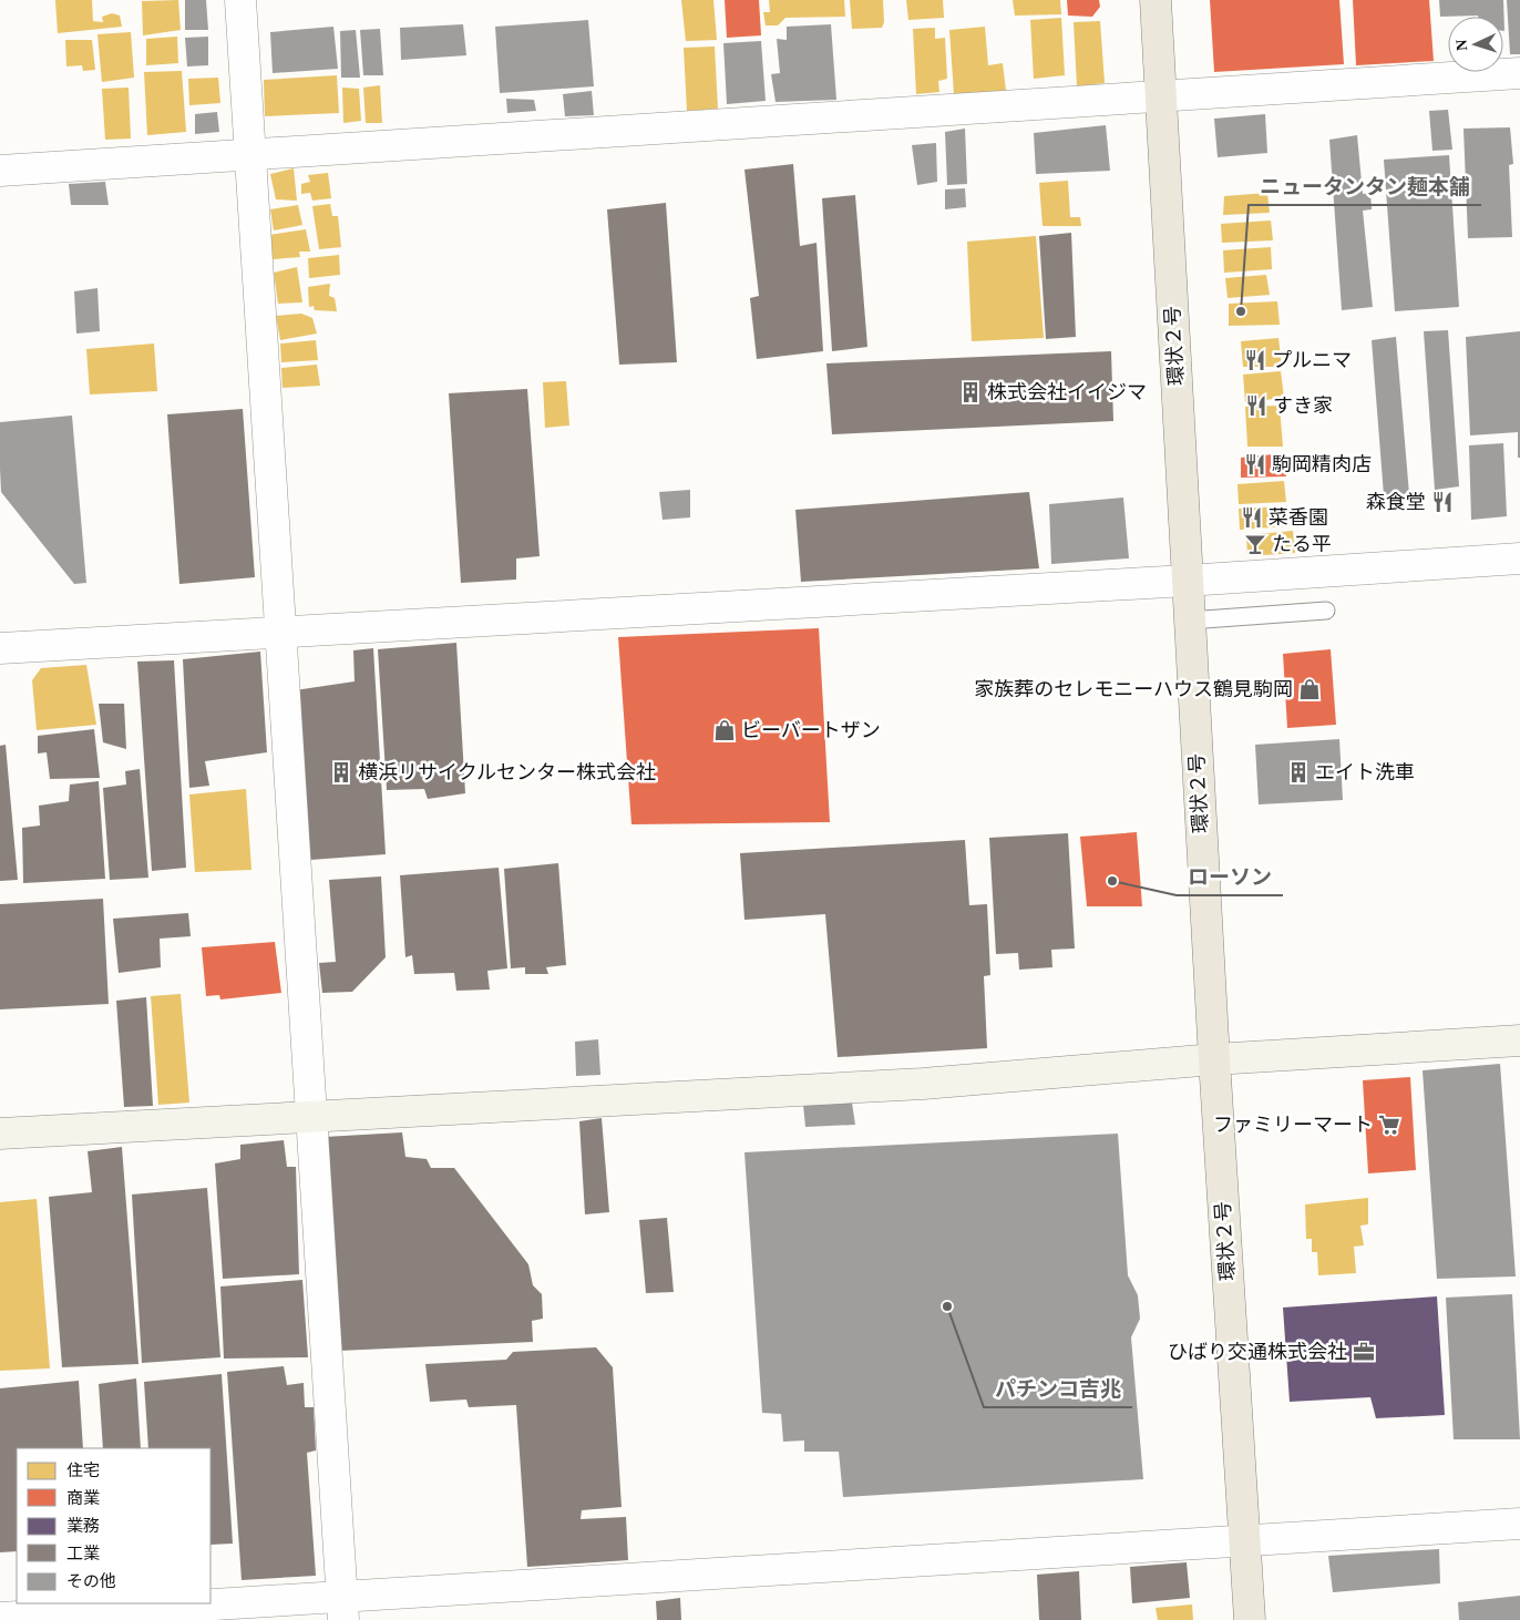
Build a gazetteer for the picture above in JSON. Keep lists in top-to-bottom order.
{
  "streets": {
    "main road": ["環状２号"]
  },
  "places": {
    "other": ["ニュータンタン麺本舗", "ローソン", "パチンコ吉兆"],
    "restaurant": [
      "プルニマ",
      "すき家",
      "駒岡精肉店",
      "森食堂",
      "菜香園"
    ],
    "building": ["株式会社イイジマ", "横浜リサイクルセンター株式会社", "エイト洗車"],
    "bar": ["たる平"],
    "shop": ["家族葬のセレモニーハウス鶴見駒岡", "ビーバートザン"],
    "supermarket": ["ファミリーマート"],
    "office": ["ひばり交通株式会社"]
  },
  "legend": [
    "住宅",
    "商業",
    "業務",
    "工業",
    "その他"
  ],
  "north": "left"
}
